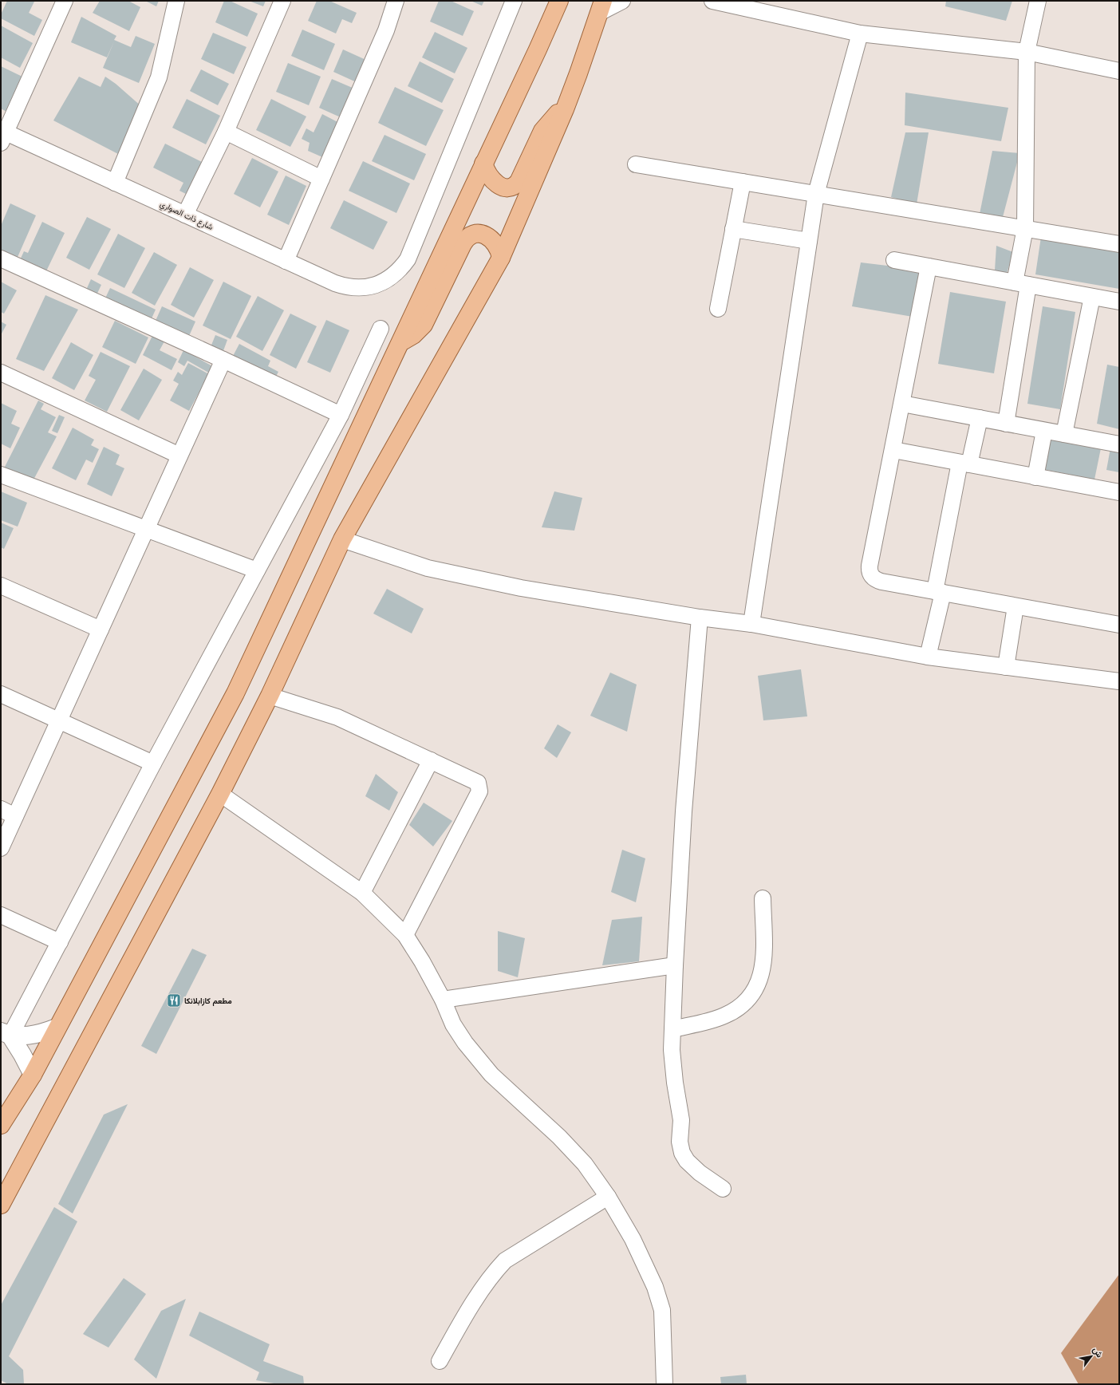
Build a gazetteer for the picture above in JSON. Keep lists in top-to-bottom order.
{
  "streets": {
    "street": ["شارع ذات الصواري"]
  },
  "places": {
    "restaurant": ["مطعم كازابلانكا"]
  },
  "north": "top right"
}
